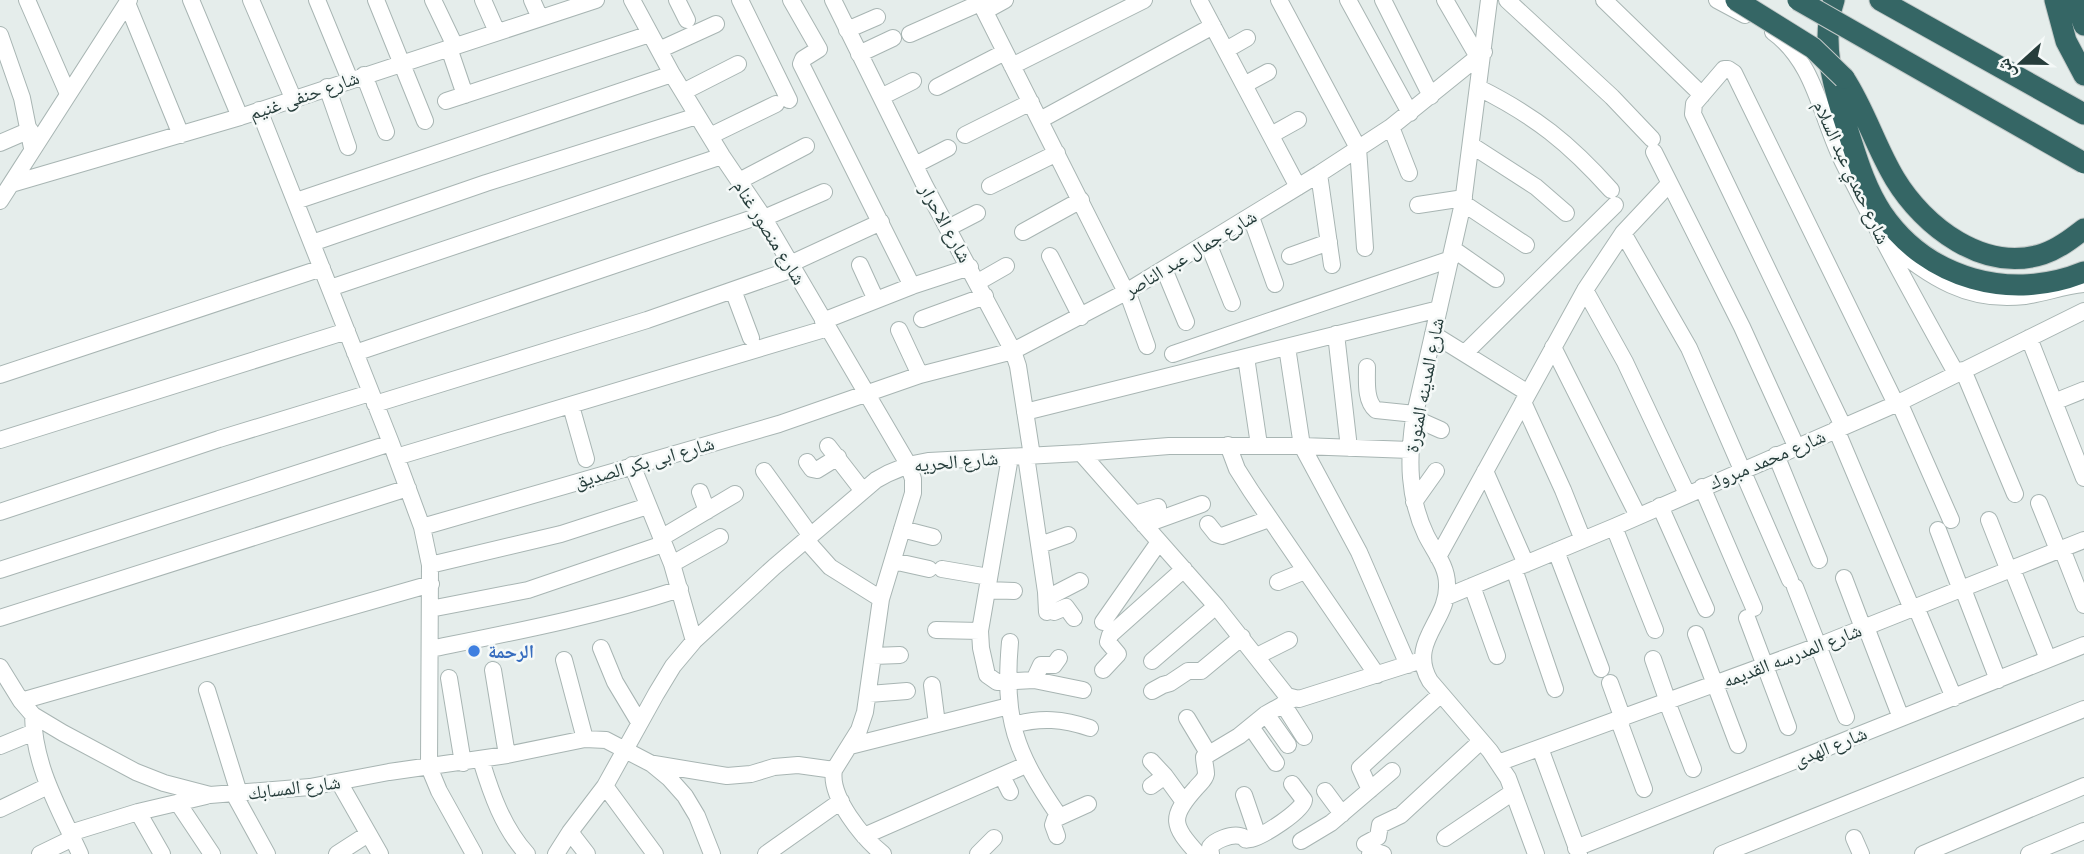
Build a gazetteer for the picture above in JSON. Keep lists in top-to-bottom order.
{
  "streets": {
    "street": [
      "شارع حنفى غنيم",
      "شارع حمدي عبد السلام",
      "شارع الاحرار",
      "شارع منصور غنام",
      "شارع جمال عبد الناصر",
      "شارع المدينه المنورة",
      "شارع محمد مبروك",
      "شارع الحريه",
      "شارع ابى بكر الصديق",
      "شارع المدرسه القديمه",
      "شارع الهدى",
      "شارع المسابك"
    ]
  },
  "crossings": [
    ["شارع حمدي عبد السلام", "شارع محمد مبروك"],
    ["شارع الاحرار", "شارع جمال عبد الناصر"],
    ["شارع الاحرار", "شارع الحريه"],
    ["شارع منصور غنام", "شارع جمال عبد الناصر"],
    ["شارع منصور غنام", "شارع الحريه"],
    ["شارع منصور غنام", "شارع ابى بكر الصديق"],
    ["شارع جمال عبد الناصر", "شارع المدينه المنورة"],
    ["شارع جمال عبد الناصر", "شارع ابى بكر الصديق"],
    ["شارع المدينه المنورة", "شارع محمد مبروك"],
    ["شارع المدينه المنورة", "شارع الحريه"],
    ["شارع الحريه", "شارع المسابك"]
  ],
  "places": ["الرحمة"],
  "north": "left"
}
